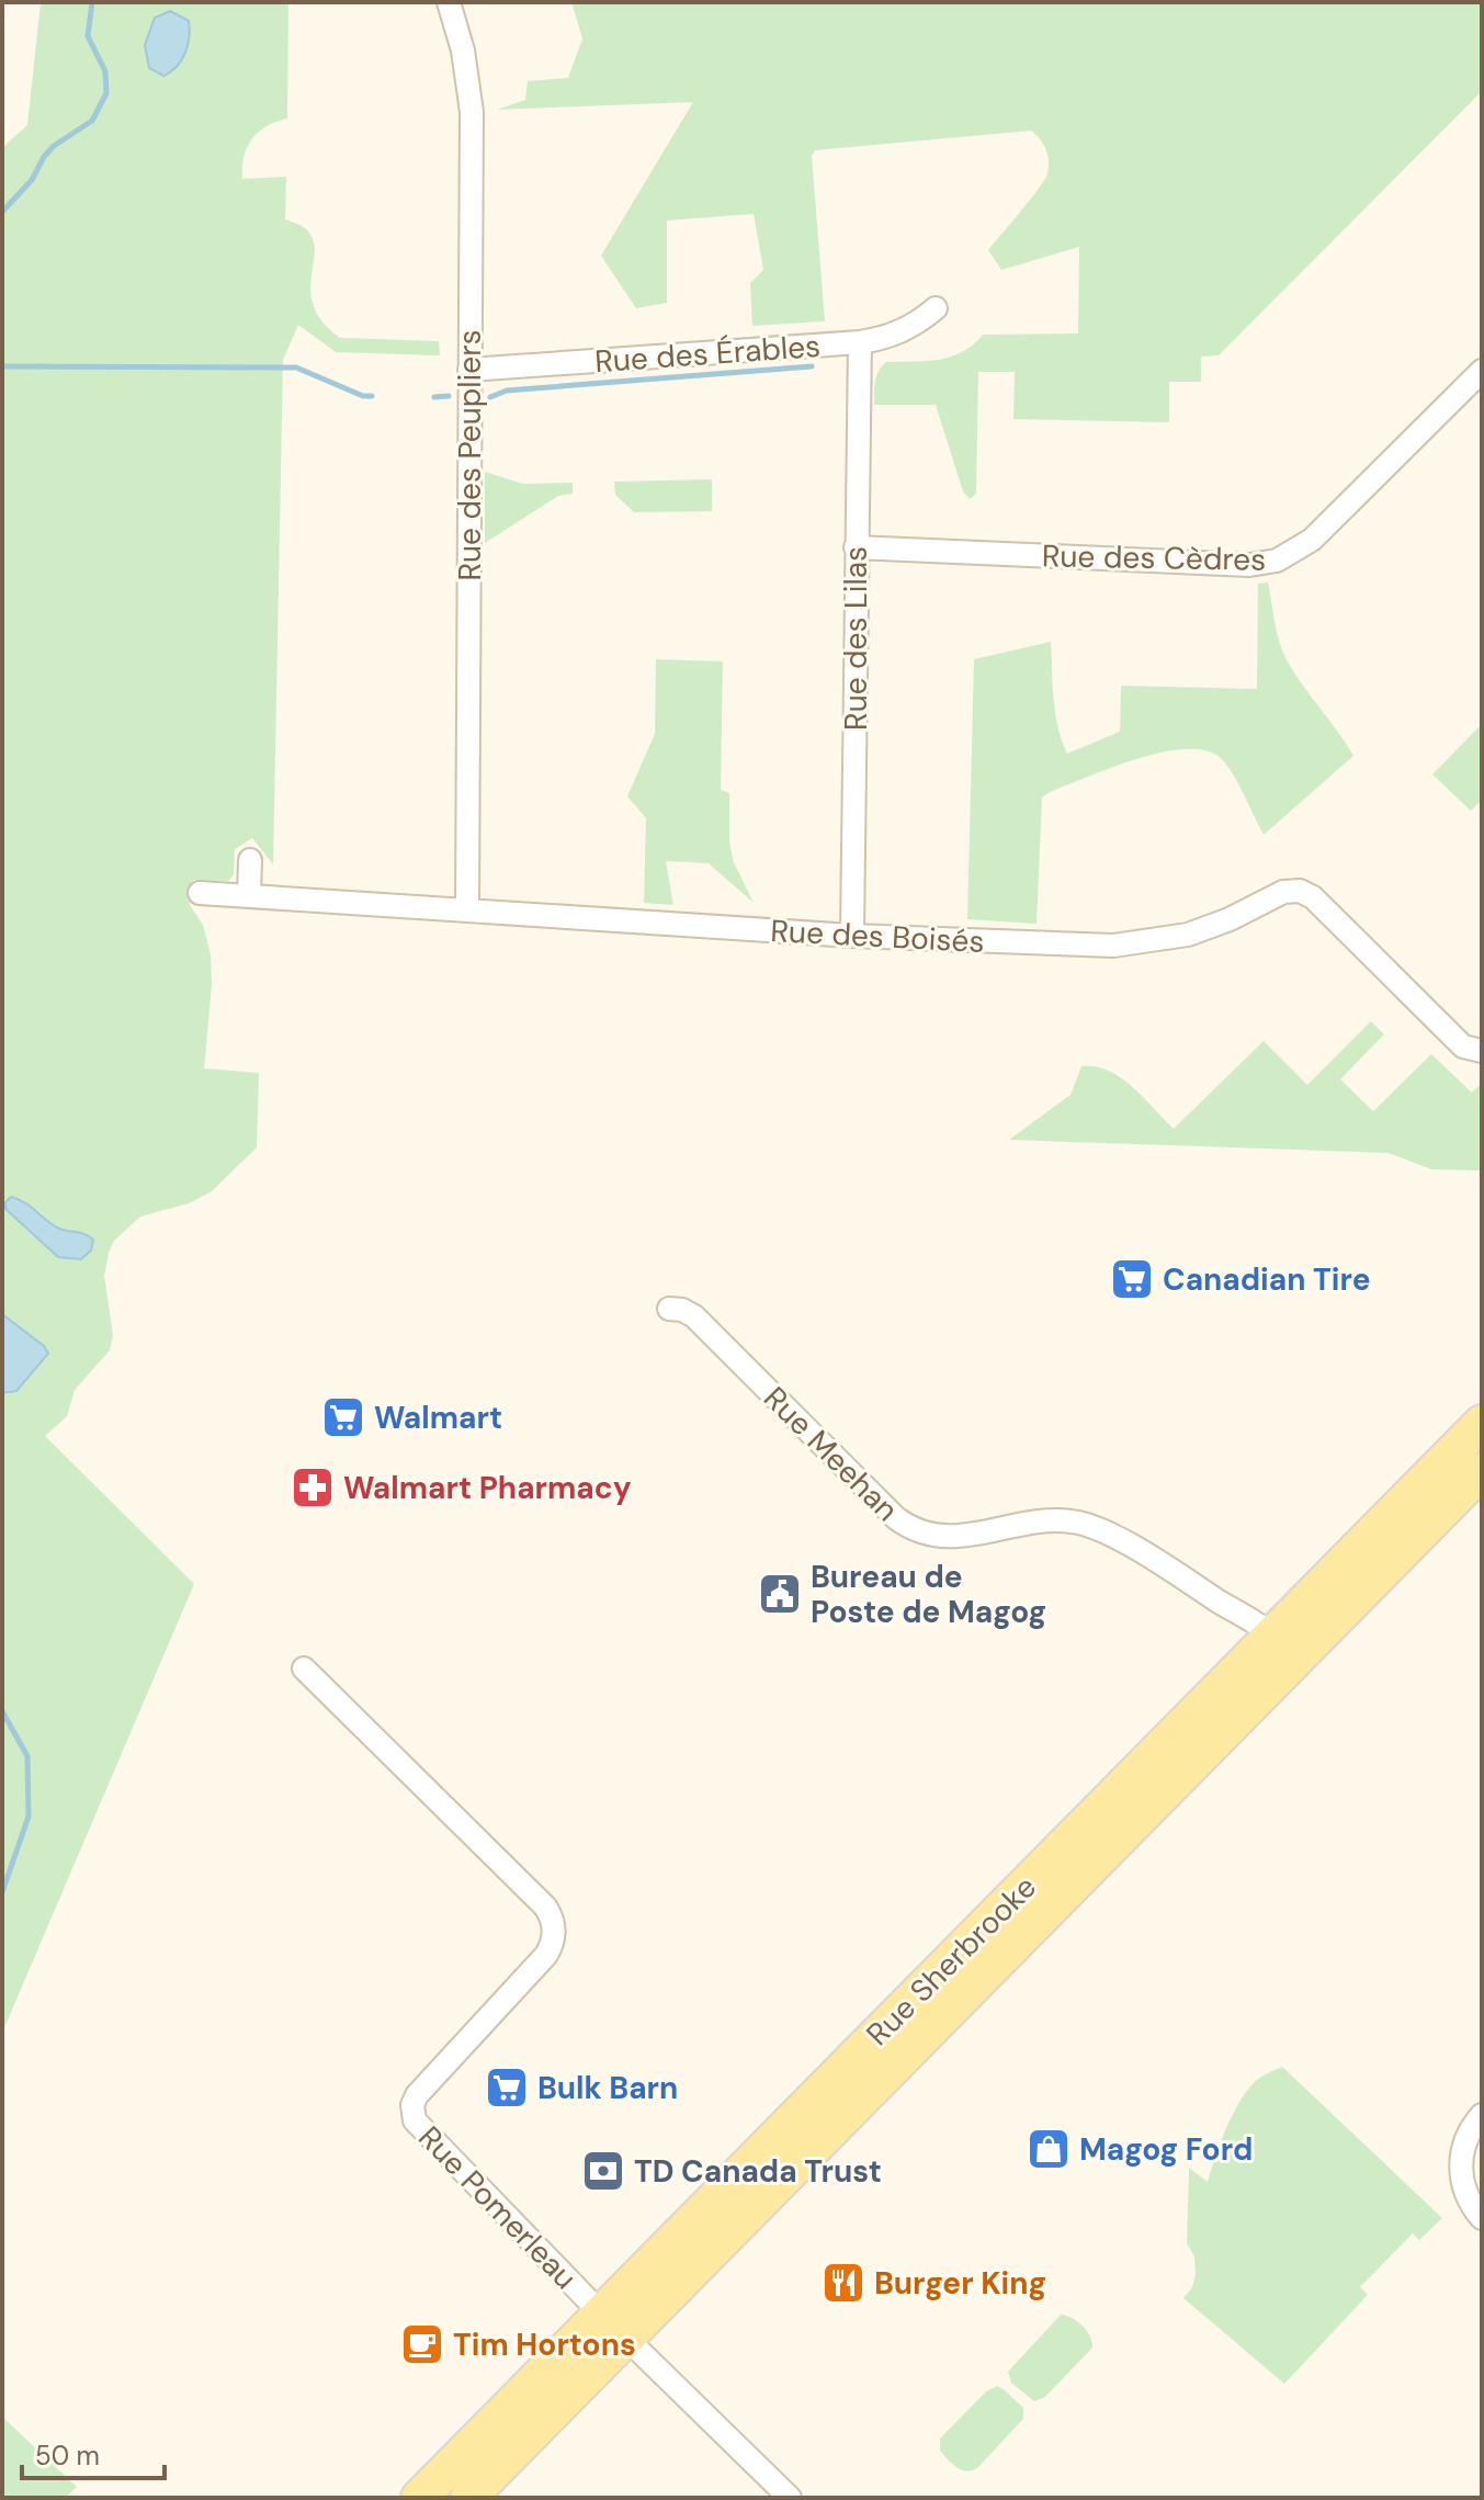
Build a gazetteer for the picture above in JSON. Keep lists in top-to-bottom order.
{
  "streets": {
    "main road": ["Rue Sherbrooke"],
    "street": [
      "Rue des Érables",
      "Rue des Peupliers",
      "Rue des Cèdres",
      "Rue des Lilas",
      "Rue des Boisés",
      "Rue Meehan",
      "Rue Pomerleau"
    ]
  },
  "crossings": [
    ["Rue des Érables", "Rue des Peupliers"],
    ["Rue des Érables", "Rue des Lilas"],
    ["Rue des Peupliers", "Rue des Boisés"],
    ["Rue des Cèdres", "Rue des Lilas"],
    ["Rue des Lilas", "Rue des Boisés"],
    ["Rue Meehan", "Rue Sherbrooke"],
    ["Rue Sherbrooke", "Rue Pomerleau"]
  ],
  "places": {
    "supermarket": ["Canadian Tire", "Walmart", "Bulk Barn"],
    "pharmacy": ["Walmart Pharmacy"],
    "public building": ["Bureau de Poste de Magog"],
    "shop": ["Magog Ford"],
    "bank": ["TD Canada Trust"],
    "restaurant": ["Burger King"],
    "cafe": ["Tim Hortons"]
  },
  "scale_bar": "50 m"
}
